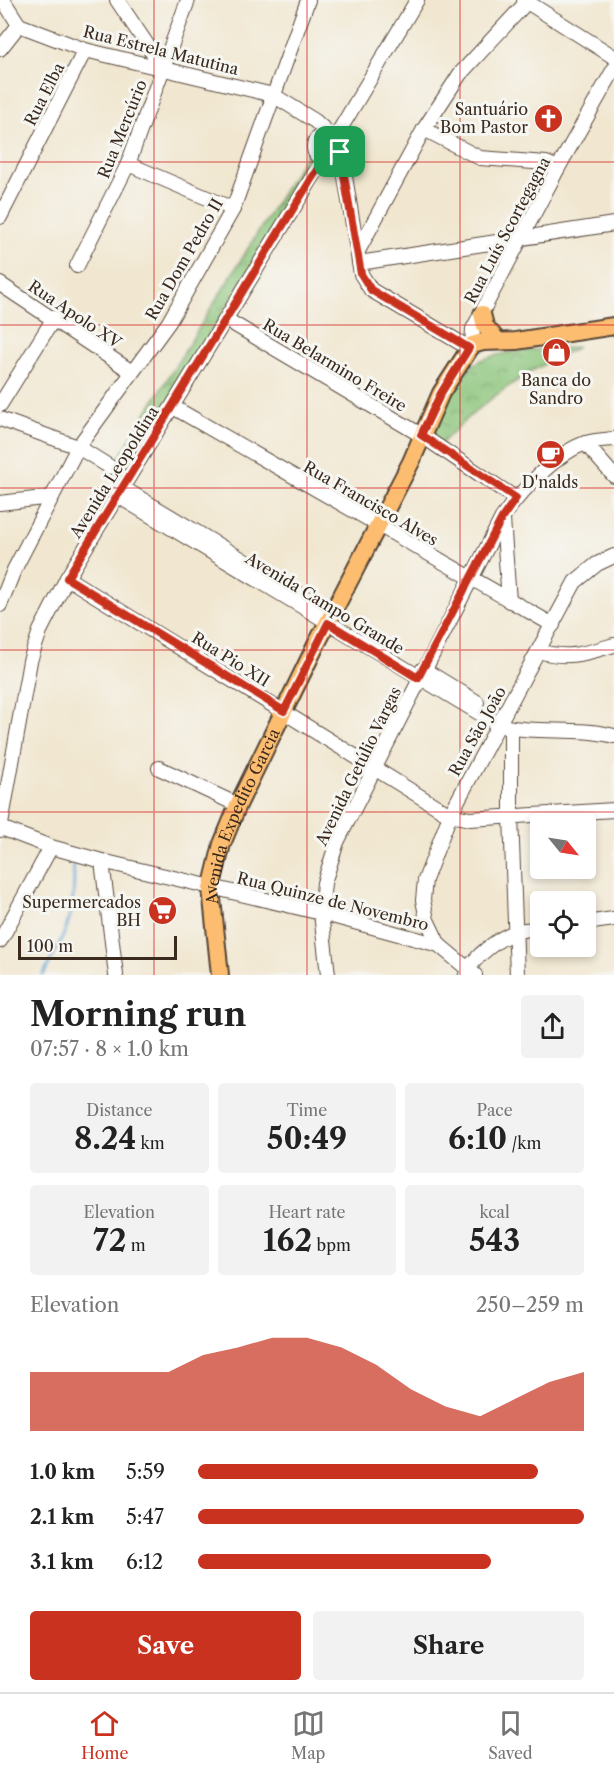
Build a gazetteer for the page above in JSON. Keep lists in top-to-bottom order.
{
  "streets": {
    "main road": ["Avenida Expedito Garcia"],
    "street": [
      "Rua Estrela Matutina",
      "Rua Elba",
      "Rua Mercúrio",
      "Rua Luís Scortegagna",
      "Rua Dom Pedro II",
      "Rua Apolo XV",
      "Rua Belarmino Freire",
      "Avenida Leopoldina",
      "Rua Francisco Alves",
      "Avenida Campo Grande",
      "Rua Pio XII",
      "Rua São João",
      "Avenida Getúlio Vargas",
      "Rua Quinze de Novembro"
    ]
  },
  "crossings": [
    ["Rua Estrela Matutina", "Rua Elba"],
    ["Rua Estrela Matutina", "Rua Mercúrio"],
    ["Rua Estrela Matutina", "Rua Dom Pedro II"],
    ["Rua Luís Scortegagna", "Avenida Expedito Garcia"],
    ["Rua Dom Pedro II", "Rua Apolo XV"],
    ["Rua Belarmino Freire", "Avenida Leopoldina"],
    ["Rua Belarmino Freire", "Avenida Getúlio Vargas"],
    ["Rua Belarmino Freire", "Avenida Expedito Garcia"],
    ["Avenida Leopoldina", "Rua Francisco Alves"],
    ["Avenida Leopoldina", "Avenida Campo Grande"],
    ["Avenida Leopoldina", "Rua Pio XII"],
    ["Avenida Leopoldina", "Rua Quinze de Novembro"],
    ["Rua Francisco Alves", "Rua São João"],
    ["Rua Francisco Alves", "Avenida Getúlio Vargas"],
    ["Rua Francisco Alves", "Avenida Expedito Garcia"],
    ["Avenida Campo Grande", "Rua São João"],
    ["Avenida Campo Grande", "Avenida Getúlio Vargas"],
    ["Avenida Campo Grande", "Avenida Expedito Garcia"],
    ["Rua Pio XII", "Rua São João"],
    ["Rua Pio XII", "Avenida Getúlio Vargas"],
    ["Rua Pio XII", "Avenida Expedito Garcia"],
    ["Rua São João", "Rua Quinze de Novembro"],
    ["Avenida Getúlio Vargas", "Rua Quinze de Novembro"],
    ["Avenida Expedito Garcia", "Rua Quinze de Novembro"]
  ],
  "places": {
    "church": ["Santuário Bom Pastor"],
    "shop": ["Banca do Sandro"],
    "cafe": ["D'nalds"],
    "supermarket": ["Supermercados BH"]
  },
  "scale_bar": "100 m",
  "north": "bottom right",
  "page": {
    "scale": "100 m",
    "heading": ["Morning run", "07:57 · 8 × 1.0 km"],
    "stats": [
      ["Distance", "8.24 km"],
      ["Time", "50:49"],
      ["Pace", "6:10 /km"],
      ["Elevation", "72 m"],
      ["Heart rate", "162 bpm"],
      ["kcal", "543"]
    ],
    "chart": ["Elevation", "250–259 m"],
    "list": [
      {
        "name": "1.0 km",
        "note": "5:59"
      },
      {
        "name": "2.1 km",
        "note": "5:47"
      },
      {
        "name": "3.1 km",
        "note": "6:12"
      }
    ],
    "buttons": ["Save", "Share"],
    "tabs": ["Home", "Map", "Saved"]
  }
}
